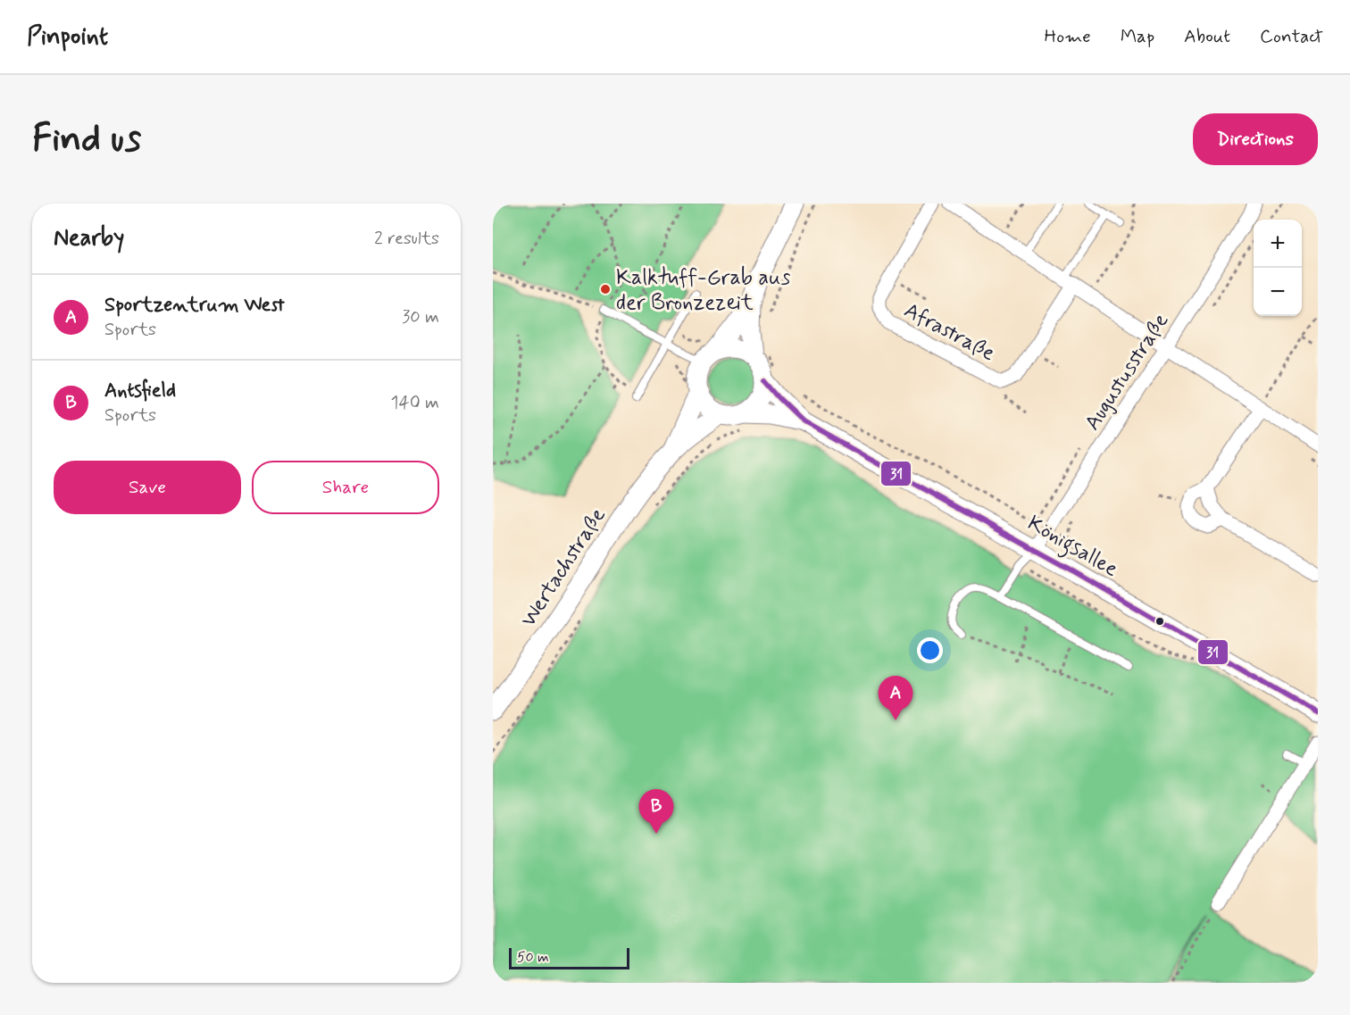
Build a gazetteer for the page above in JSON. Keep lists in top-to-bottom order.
{
  "streets": {
    "street": [
      "Afrastraße",
      "Augustusstraße",
      "Königsallee",
      "Wertachstraße"
    ]
  },
  "crossings": [
    ["Augustusstraße", "Königsallee"],
    ["Königsallee", "Wertachstraße"]
  ],
  "places": ["Kalktuff-Grab aus der Bronzezeit"],
  "lines": ["transit line 31"],
  "scale_bar": "50 m",
  "page": {
    "header": "Pinpoint",
    "nav": [
      "Home",
      "Map",
      "About",
      "Contact"
    ],
    "buttons": [
      "Directions",
      ["Save", "Share"]
    ],
    "title": "Find us",
    "heading": ["Nearby", "2 results"],
    "map_buttons": ["+", "−"],
    "list": [
      {
        "mark": "A",
        "name": "Sportzentrum West",
        "note": "Sports",
        "value": "30 m"
      },
      {
        "mark": "B",
        "name": "Antsfield",
        "note": "Sports",
        "value": "140 m"
      }
    ],
    "pins": ["A", "B"],
    "scale": "50 m"
  }
}
